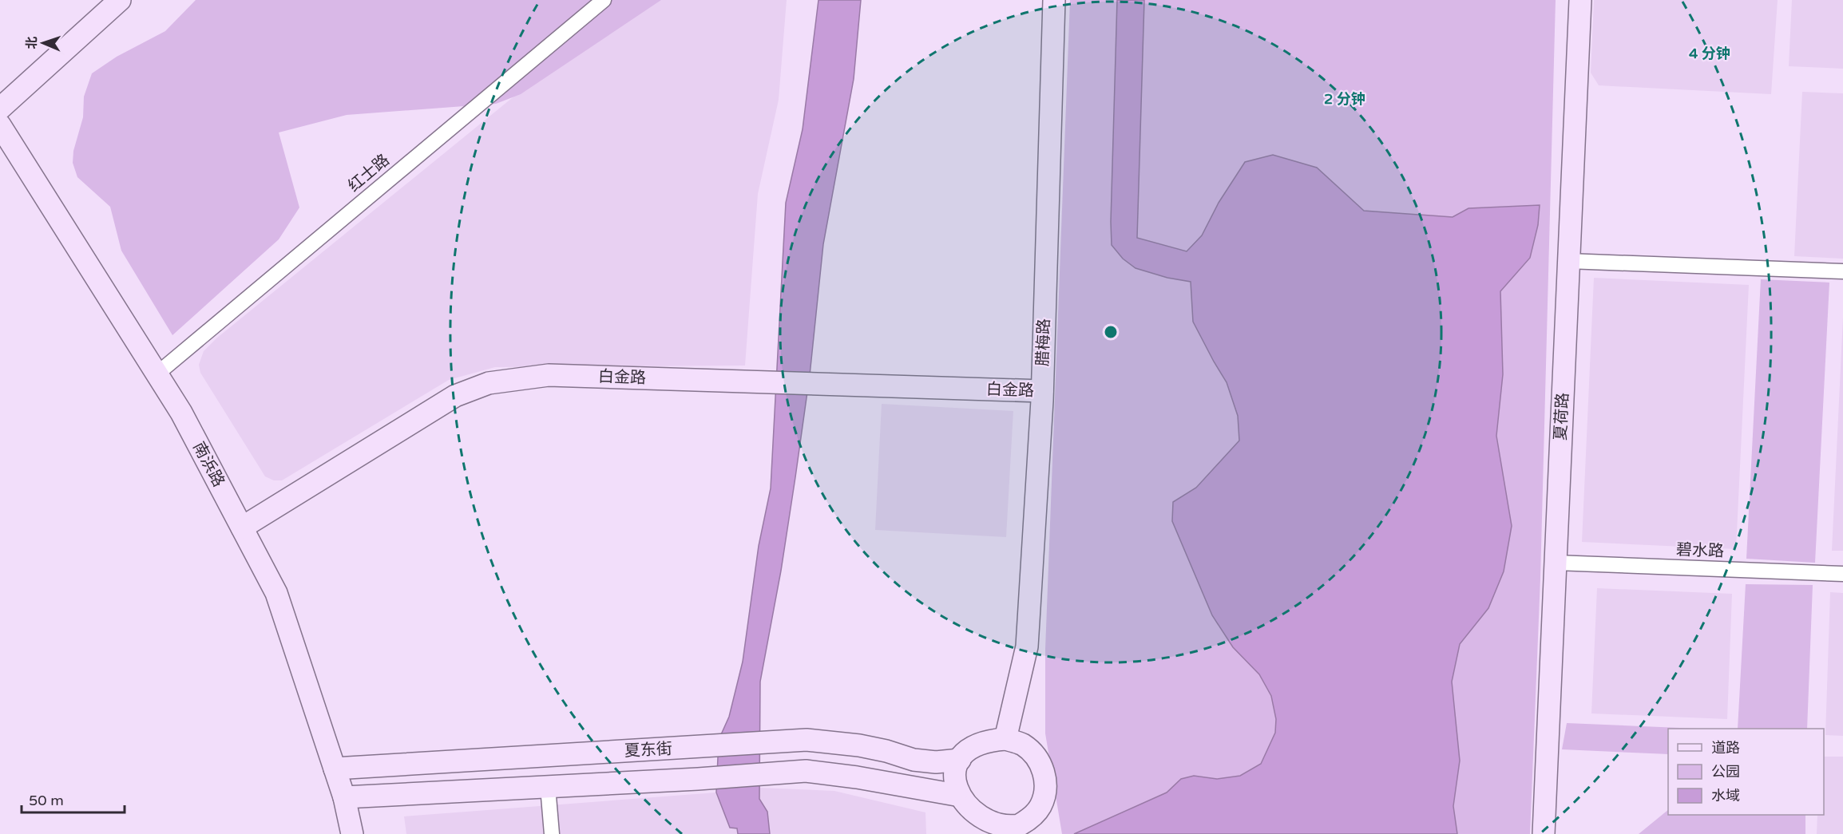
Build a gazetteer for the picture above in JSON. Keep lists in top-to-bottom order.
{
  "streets": {
    "street": [
      "红士路",
      "腊梅路",
      "白金路",
      "夏荷路",
      "南浜路",
      "碧水路",
      "夏东街"
    ]
  },
  "crossings": [
    ["红士路", "南浜路"],
    ["腊梅路", "白金路"],
    ["腊梅路", "夏东街"],
    ["白金路", "南浜路"],
    ["夏荷路", "碧水路"],
    ["南浜路", "夏东街"]
  ],
  "legend": ["道路", "公园", "水域"],
  "scale_bar": "50 m",
  "north": "left",
  "rings": ["4 分钟", "2 分钟"]
}
